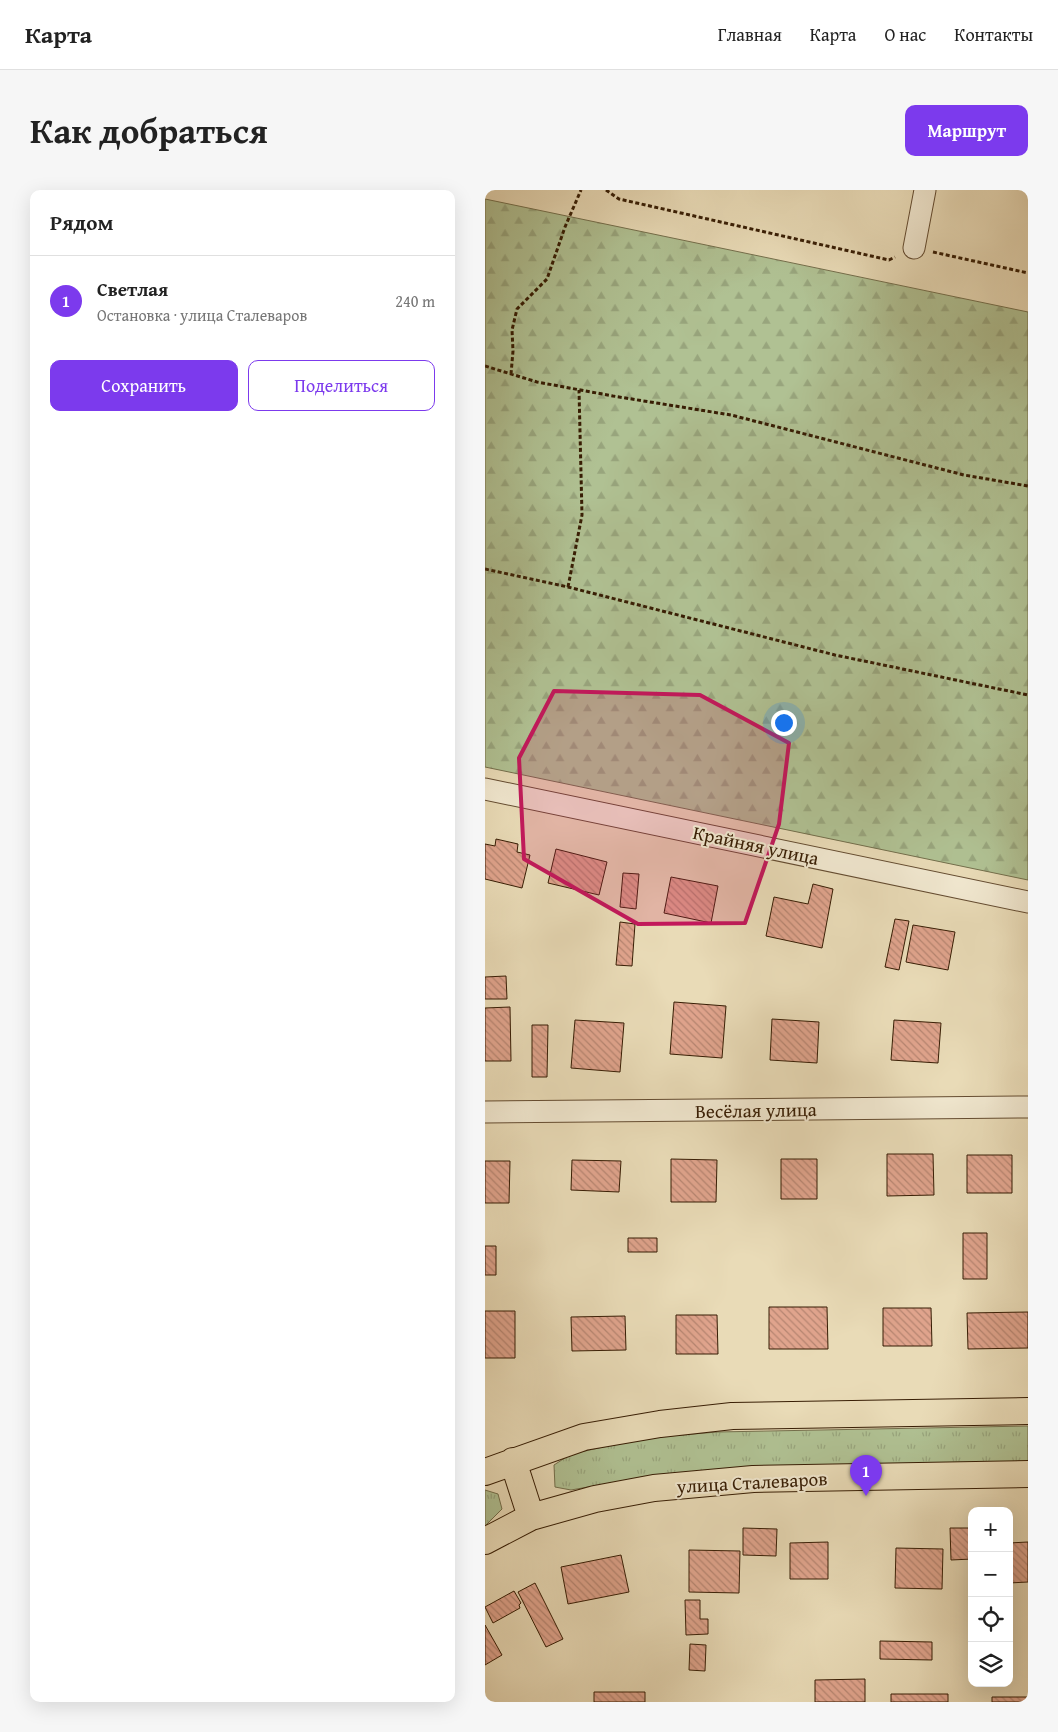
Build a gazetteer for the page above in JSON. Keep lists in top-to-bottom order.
{
  "streets": {
    "main road": ["улица Сталеваров"],
    "street": ["Крайняя улица", "Весёлая улица"]
  },
  "page": {
    "header": "Карта",
    "nav": [
      "Главная",
      "Карта",
      "О нас",
      "Контакты"
    ],
    "title": "Как добраться",
    "buttons": [
      "Маршрут",
      ["Сохранить", "Поделиться"]
    ],
    "heading": "Рядом",
    "list": [
      {
        "mark": "1",
        "name": "Светлая",
        "note": "Остановка · улица Сталеваров",
        "value": "240 m"
      }
    ],
    "pins": "1",
    "map_buttons": ["+", "−"]
  }
}
